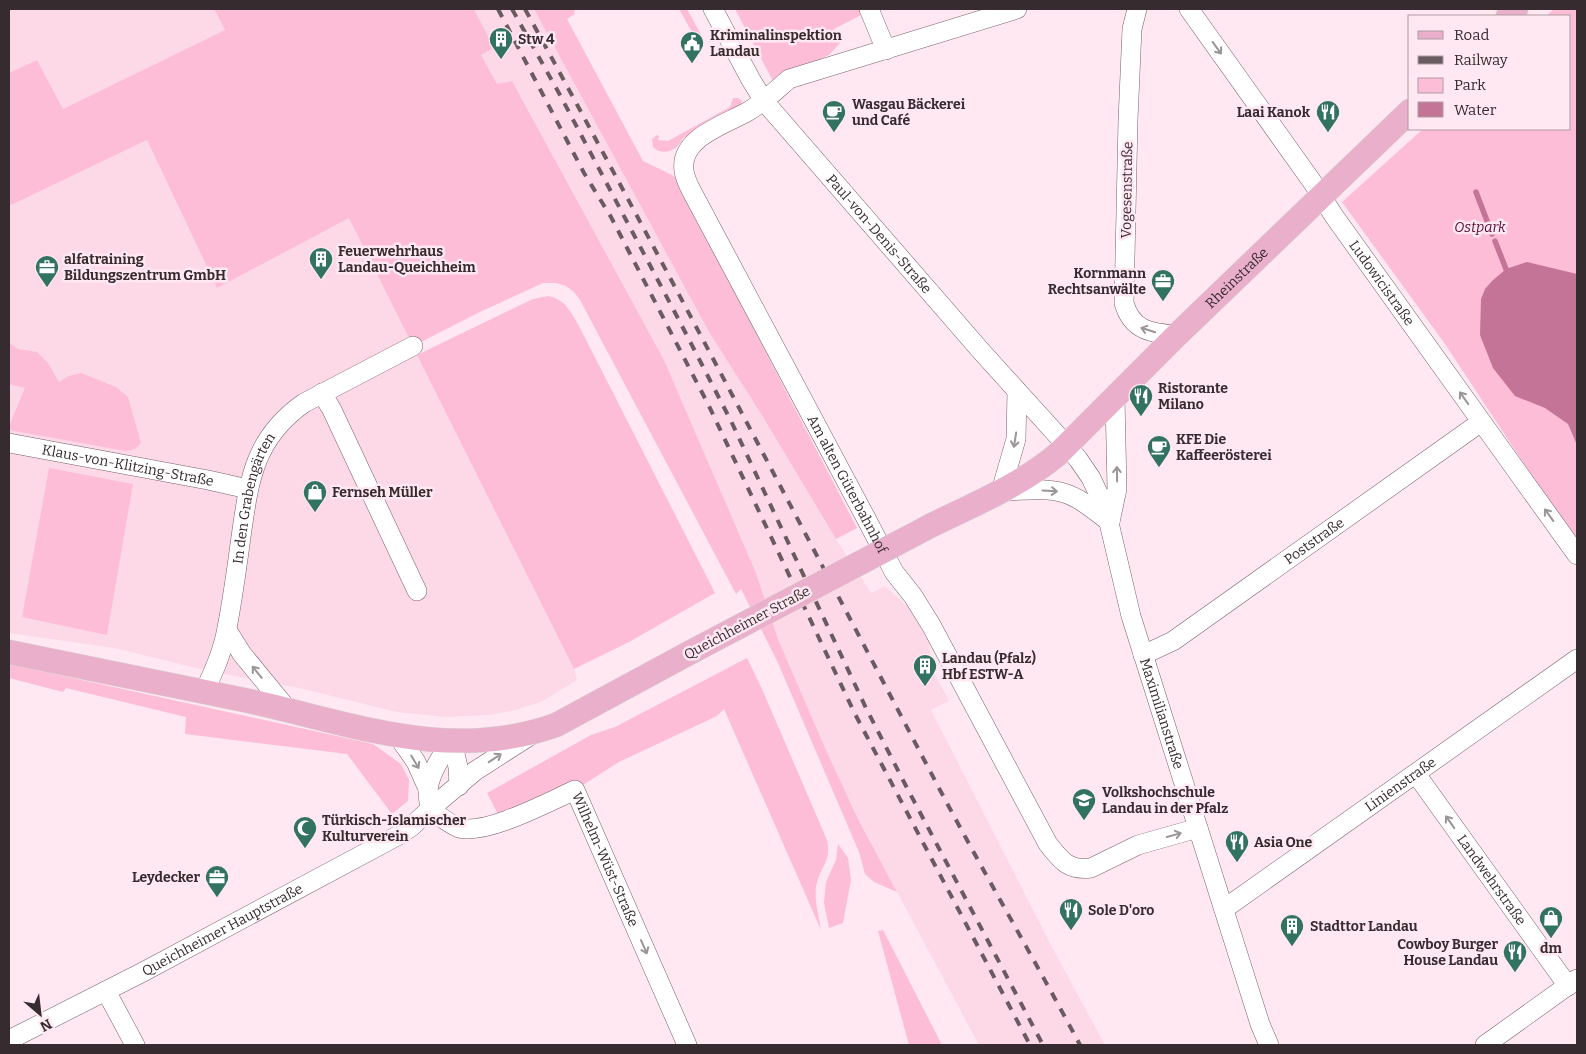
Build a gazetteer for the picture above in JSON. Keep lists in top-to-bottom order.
{
  "streets": {
    "main road": ["Rheinstraße", "Queichheimer Straße"],
    "street": [
      "Vogesenstraße",
      "Paul-von-Denis-Straße",
      "Ludowicistraße",
      "Klaus-von-Klitzing-Straße",
      "Am alten Güterbahnhof",
      "In den Grabengärten",
      "Poststraße",
      "Maximilianstraße",
      "Linienstraße",
      "Wilhelm-Wüst-Straße",
      "Landwehrstraße",
      "Queichheimer Hauptstraße"
    ]
  },
  "crossings": [
    ["Vogesenstraße", "Rheinstraße"],
    ["Paul-von-Denis-Straße", "Rheinstraße"],
    ["Paul-von-Denis-Straße", "Am alten Güterbahnhof"],
    ["Paul-von-Denis-Straße", "Queichheimer Straße"],
    ["Paul-von-Denis-Straße", "Maximilianstraße"],
    ["Rheinstraße", "Ludowicistraße"],
    ["Rheinstraße", "Queichheimer Straße"],
    ["Rheinstraße", "Maximilianstraße"],
    ["Ludowicistraße", "Poststraße"],
    ["Klaus-von-Klitzing-Straße", "In den Grabengärten"],
    ["Am alten Güterbahnhof", "Maximilianstraße"],
    ["In den Grabengärten", "Queichheimer Straße"],
    ["Poststraße", "Maximilianstraße"],
    ["Queichheimer Straße", "Maximilianstraße"],
    ["Queichheimer Straße", "Queichheimer Hauptstraße"],
    ["Maximilianstraße", "Linienstraße"],
    ["Linienstraße", "Landwehrstraße"],
    ["Wilhelm-Wüst-Straße", "Queichheimer Hauptstraße"]
  ],
  "one_way": ["Vogesenstraße", "Am alten Güterbahnhof", "Landwehrstraße"],
  "parks": ["Ostpark"],
  "places": {
    "building": [
      "Stw 4",
      "Feuerwehrhaus Landau-Queichheim",
      "Landau (Pfalz) Hbf ESTW-A",
      "Stadttor Landau"
    ],
    "public building": ["Kriminalinspektion Landau"],
    "cafe": ["Wasgau Bäckerei und Café", "KFE Die Kaffeerösterei"],
    "restaurant": [
      "Laai Kanok",
      "Ristorante Milano",
      "Asia One",
      "Sole D'oro",
      "Cowboy Burger House Landau"
    ],
    "office": ["alfatraining Bildungszentrum GmbH", "Kornmann Rechtsanwälte", "Leydecker"],
    "shop": ["Fernseh Müller", "dm"],
    "school or university": ["Volkshochschule Landau in der Pfalz"],
    "mosque": ["Türkisch-Islamischer Kulturverein"]
  },
  "legend": [
    "Road",
    "Railway",
    "Park",
    "Water"
  ],
  "north": "bottom right"
}
